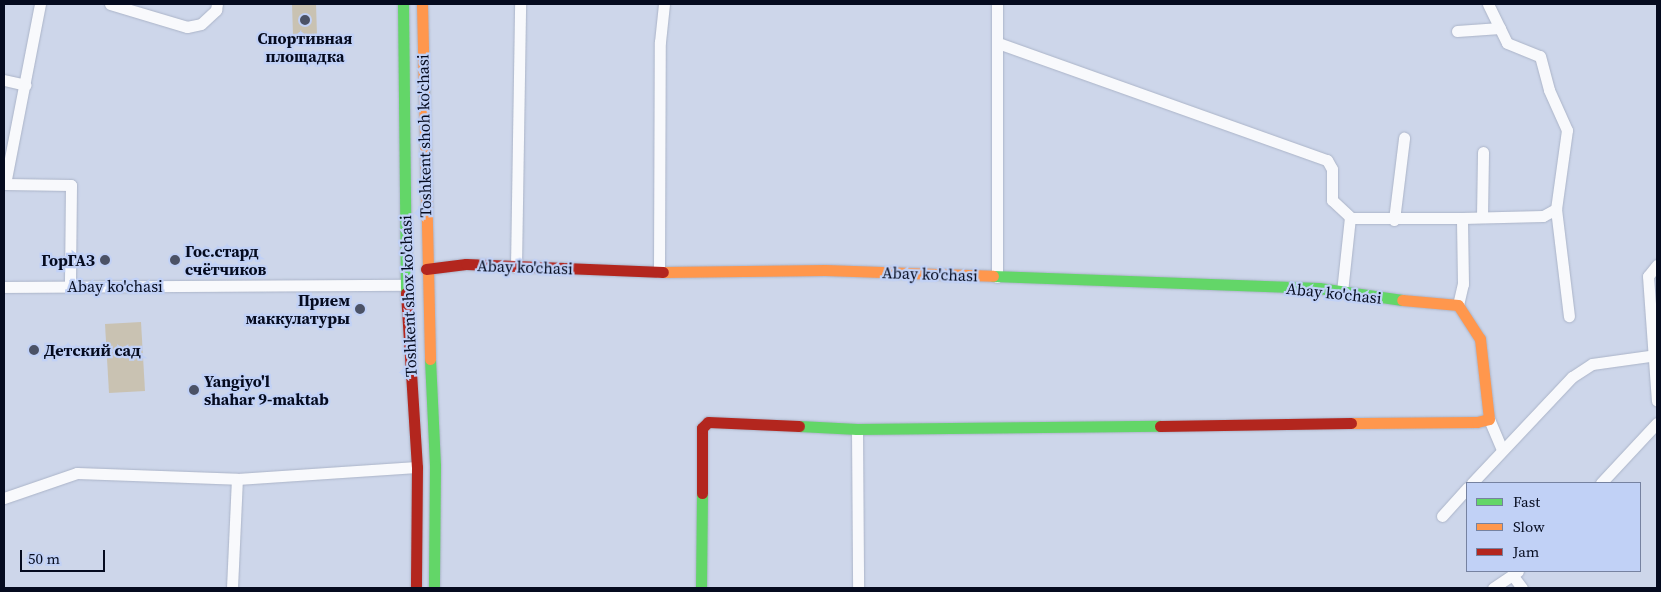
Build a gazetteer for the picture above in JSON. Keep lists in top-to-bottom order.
{
  "streets": {
    "street": ["Toshkent shoh ko'chasi", "Abay ko'chasi", "Toshkent shox ko'chasi"]
  },
  "crossings": [
    ["Toshkent shoh ko'chasi", "Abay ko'chasi"],
    ["Toshkent shoh ko'chasi", "Toshkent shox ko'chasi"],
    ["Abay ko'chasi", "Toshkent shox ko'chasi"]
  ],
  "places": [
    "Спортивная площадка",
    "ГорГАЗ",
    "Гос.стард счётчиков",
    "Прием маккулатуры",
    "Детский сад",
    "Yangiyo'l shahar 9-maktab"
  ],
  "legend": ["Fast", "Slow", "Jam"],
  "scale_bar": "50 m"
}
